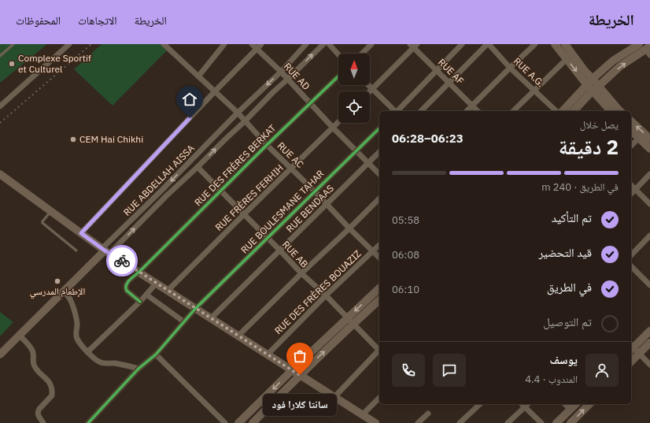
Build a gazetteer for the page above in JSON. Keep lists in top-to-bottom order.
{
  "streets": {
    "street": [
      "RUE AF",
      "RUE A.G.",
      "RUE AD",
      "RUE AC",
      "RUE DES FRÈRES BERKAT",
      "RUE ABDELLAH AISSA",
      "RUE FRÈRES FERHIH",
      "RUE BENDAAS",
      "RUE BOULESMANE TAHAR",
      "RUE AB",
      "RUE DES FRÈRES BOUAZIZ"
    ]
  },
  "crossings": [
    ["RUE AD", "RUE DES FRÈRES BERKAT"],
    ["RUE AD", "RUE ABDELLAH AISSA"],
    ["RUE AD", "RUE FRÈRES FERHIH"],
    ["RUE AD", "RUE BENDAAS"],
    ["RUE AD", "RUE BOULESMANE TAHAR"],
    ["RUE AC", "RUE DES FRÈRES BERKAT"],
    ["RUE AC", "RUE ABDELLAH AISSA"],
    ["RUE AC", "RUE FRÈRES FERHIH"],
    ["RUE AC", "RUE BENDAAS"],
    ["RUE AC", "RUE BOULESMANE TAHAR"],
    ["RUE AC", "RUE DES FRÈRES BOUAZIZ"],
    ["RUE DES FRÈRES BERKAT", "RUE AB"],
    ["RUE FRÈRES FERHIH", "RUE AB"],
    ["RUE BENDAAS", "RUE AB"],
    ["RUE BOULESMANE TAHAR", "RUE AB"],
    ["RUE AB", "RUE DES FRÈRES BOUAZIZ"]
  ],
  "places": [
    "Complexe Sportif et Culturel",
    "CEM Hai Chikhi",
    "الإطعام المدرسي",
    "سانتا كلارا فود"
  ],
  "north": "top",
  "page": {
    "header": "الخريطة",
    "nav": ["الخريطة", "الاتجاهات", "المحفوظات"],
    "heading": ["2 دقيقة", "يصل خلال", "06:23–06:28"],
    "panel": ["يوسف", "المندوب · 4.4"],
    "bar": "في الطريق · 240 m",
    "list": [
      ["تم التأكيد", "05:58"],
      ["قيد التحضير", "06:08"],
      ["في الطريق", "06:10"],
      "تم التوصيل"
    ],
    "bubble": "سانتا كلارا فود"
  }
}
